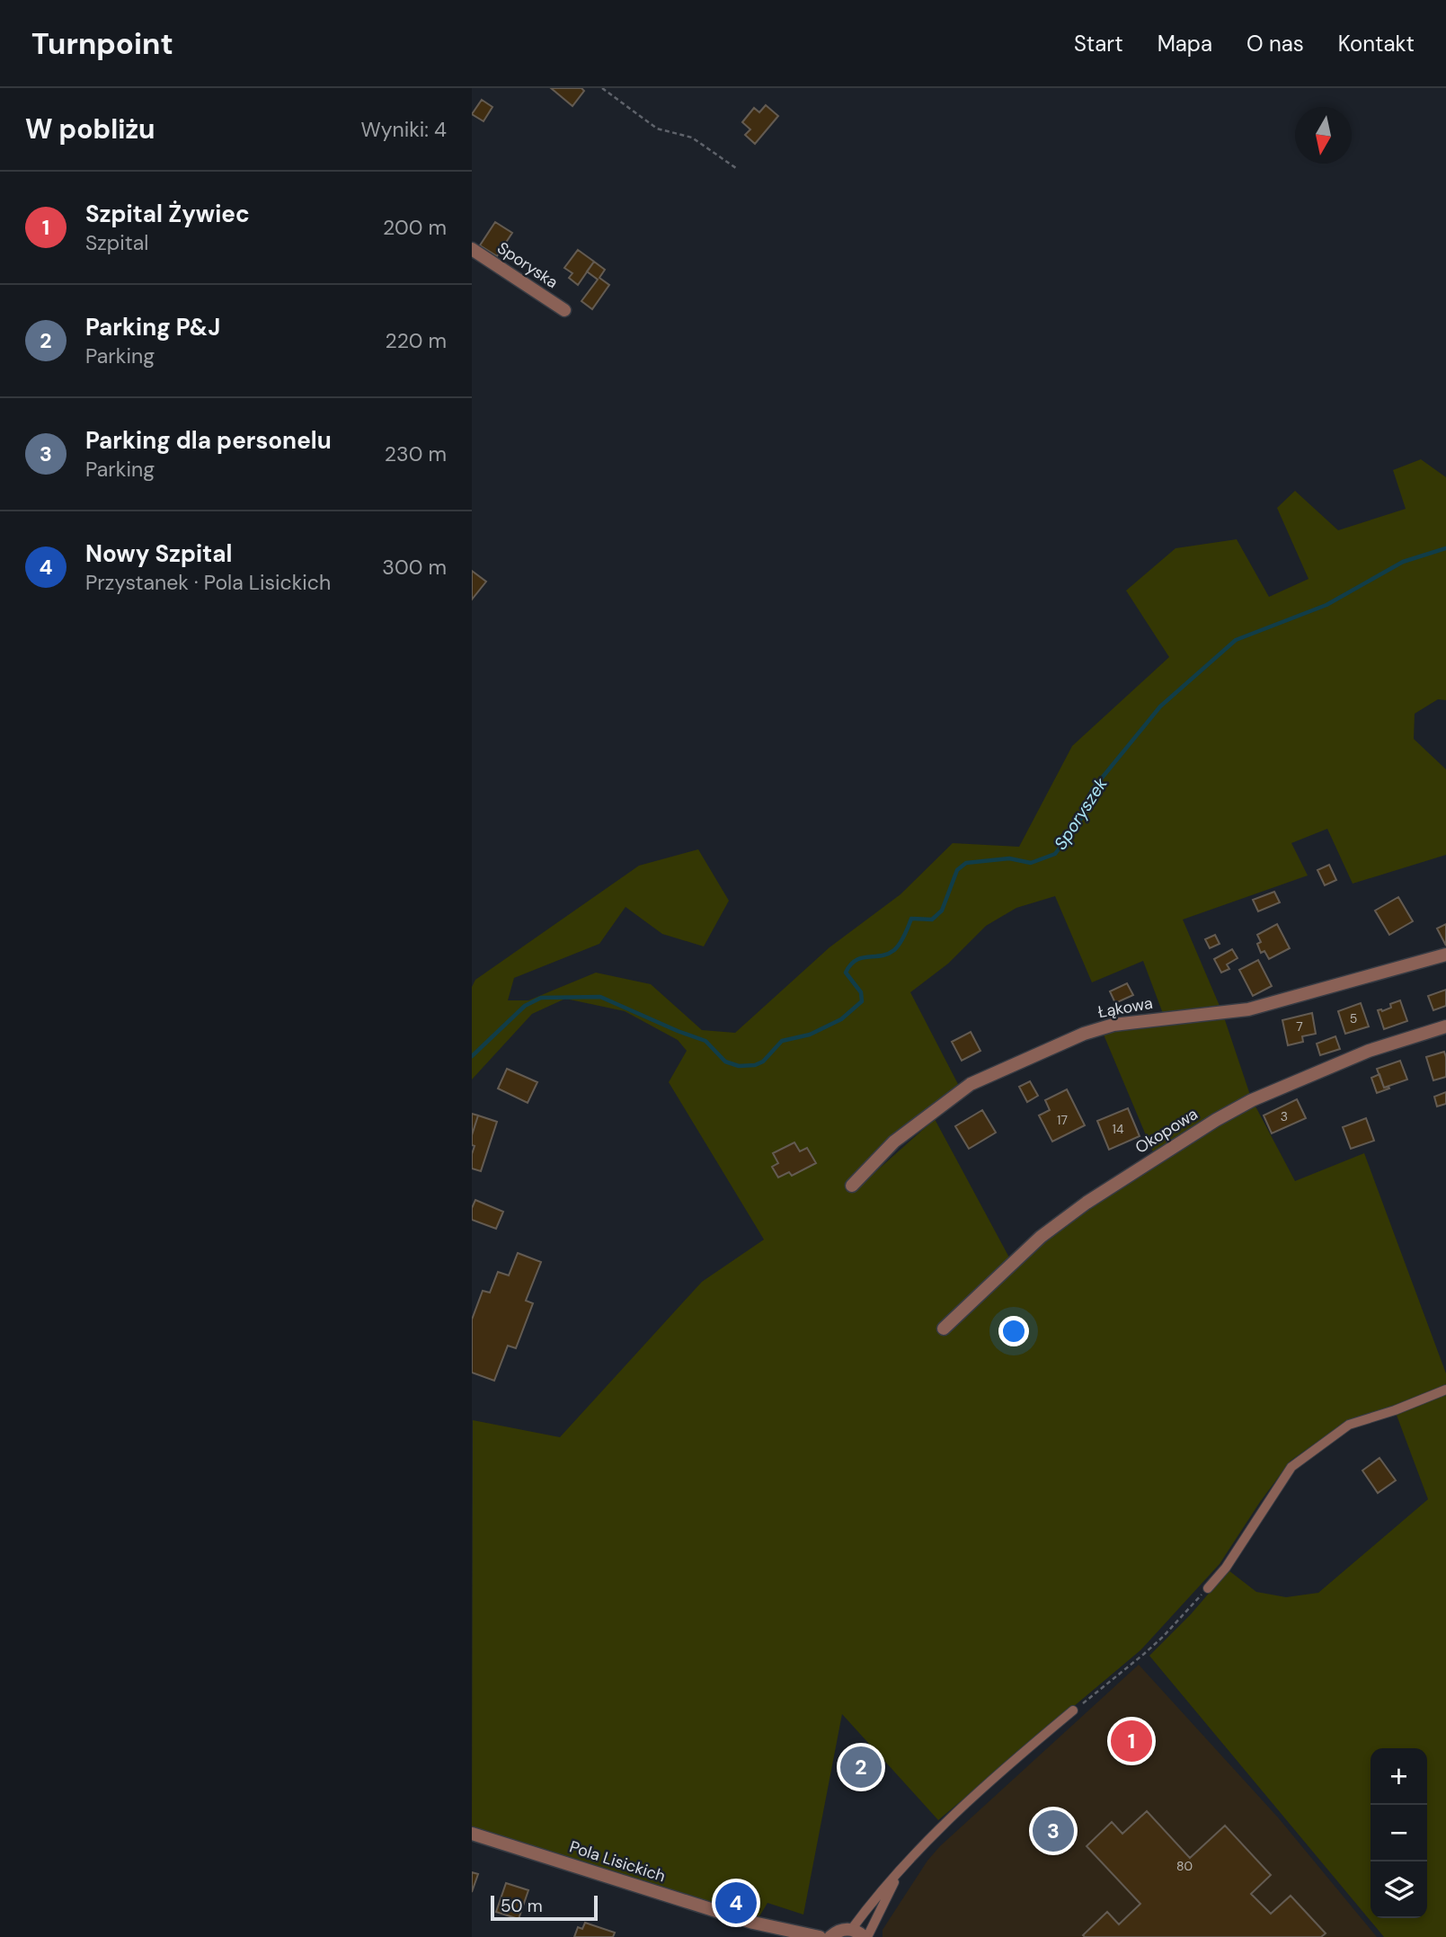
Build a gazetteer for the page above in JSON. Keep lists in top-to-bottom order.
{
  "streets": {
    "street": [
      "Sporyska",
      "Łąkowa",
      "Okopowa",
      "Pola Lisickich"
    ]
  },
  "water": ["Sporyszek"],
  "house_numbers": [
    "5",
    "7",
    "3",
    "17",
    "14",
    "80"
  ],
  "scale_bar": "50 m",
  "north": "bottom",
  "page": {
    "header": "Turnpoint",
    "nav": [
      "Start",
      "Mapa",
      "O nas",
      "Kontakt"
    ],
    "heading": ["W pobliżu", "Wyniki: 4"],
    "list": [
      {
        "mark": "1",
        "name": "Szpital Żywiec",
        "note": "Szpital",
        "value": "200 m"
      },
      {
        "mark": "2",
        "name": "Parking P&J",
        "note": "Parking",
        "value": "220 m"
      },
      {
        "mark": "3",
        "name": "Parking dla personelu",
        "note": "Parking",
        "value": "230 m"
      },
      {
        "mark": "4",
        "name": "Nowy Szpital",
        "note": "Przystanek · Pola Lisickich",
        "value": "300 m"
      }
    ],
    "pins": [
      "1",
      "2",
      "3",
      "4"
    ],
    "map_buttons": ["+", "−"],
    "scale": "50 m"
  }
}
